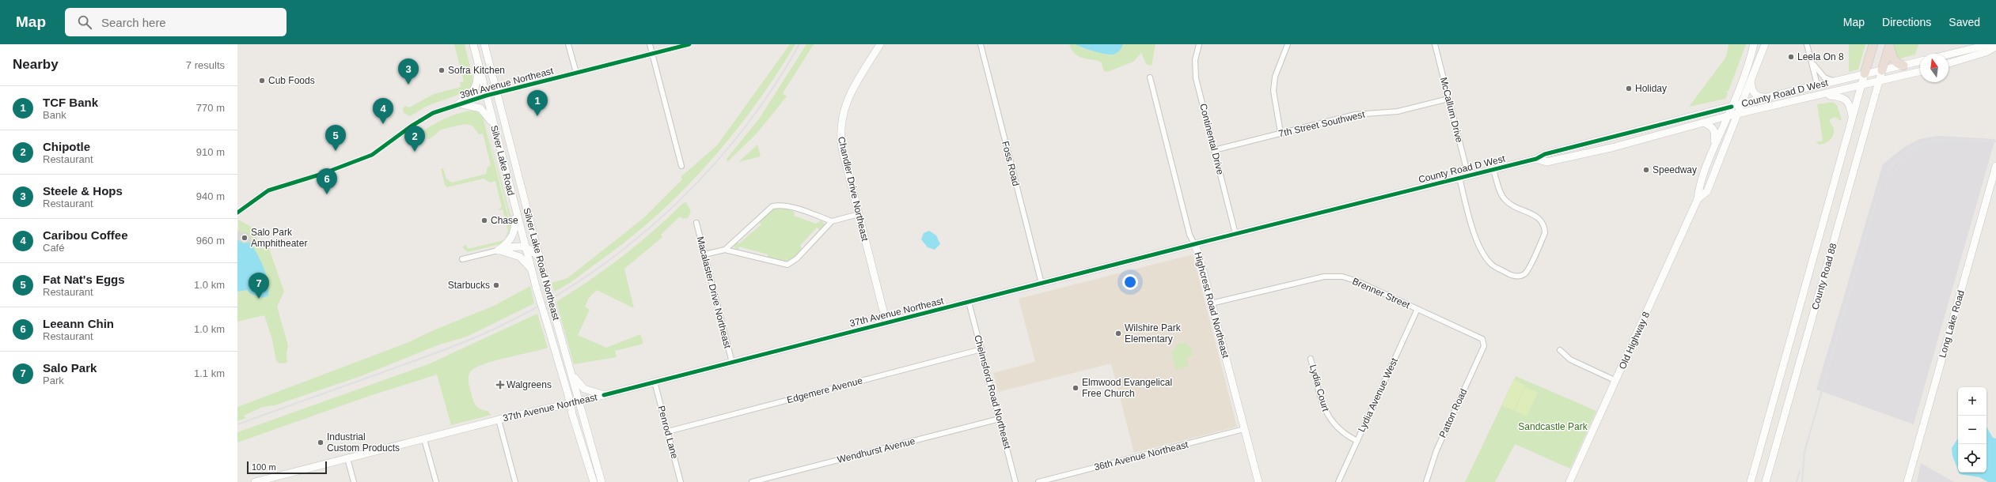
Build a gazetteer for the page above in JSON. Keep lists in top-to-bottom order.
{
  "streets": {
    "main road": [
      "County Road D West",
      "Silver Lake Road",
      "Chandler Drive Northeast",
      "Silver Lake Road Northeast",
      "County Road 88",
      "Highcrest Road Northeast",
      "37th Avenue Northeast",
      "Long Lake Road",
      "Old Highway 8"
    ],
    "street": [
      "39th Avenue Northeast",
      "McCallum Drive",
      "7th Street Southwest",
      "Continental Drive",
      "Foss Road",
      "Macalaster Drive Northeast",
      "Brenner Street",
      "Lydia Court",
      "Edgemere Avenue",
      "Chelmsford Road Northeast",
      "Lydia Avenue West",
      "Patton Road",
      "Penrod Lane",
      "Wendhurst Avenue",
      "36th Avenue Northeast"
    ]
  },
  "crossings": [
    ["39th Avenue Northeast", "Silver Lake Road"],
    ["39th Avenue Northeast", "Silver Lake Road Northeast"],
    ["County Road D West", "McCallum Drive"],
    ["County Road D West", "Continental Drive"],
    ["County Road D West", "County Road 88"],
    ["County Road D West", "Highcrest Road Northeast"],
    ["County Road D West", "37th Avenue Northeast"],
    ["County Road D West", "Old Highway 8"],
    ["McCallum Drive", "7th Street Southwest"],
    ["7th Street Southwest", "Continental Drive"],
    ["Silver Lake Road", "37th Avenue Northeast"],
    ["Foss Road", "37th Avenue Northeast"],
    ["Chandler Drive Northeast", "37th Avenue Northeast"],
    ["Silver Lake Road Northeast", "37th Avenue Northeast"],
    ["Macalaster Drive Northeast", "37th Avenue Northeast"],
    ["Brenner Street", "Highcrest Road Northeast"],
    ["Brenner Street", "Lydia Avenue West"],
    ["Brenner Street", "Patton Road"],
    ["Highcrest Road Northeast", "37th Avenue Northeast"],
    ["Highcrest Road Northeast", "36th Avenue Northeast"],
    ["37th Avenue Northeast", "Chelmsford Road Northeast"],
    ["37th Avenue Northeast", "Penrod Lane"],
    ["Lydia Court", "Lydia Avenue West"],
    ["Edgemere Avenue", "Chelmsford Road Northeast"],
    ["Edgemere Avenue", "Penrod Lane"],
    ["Chelmsford Road Northeast", "Wendhurst Avenue"]
  ],
  "parks": ["Sandcastle Park"],
  "places": {
    "other": [
      "Leela On 8",
      "Sofra Kitchen",
      "Cub Foods",
      "Holiday",
      "Speedway",
      "Chase",
      "Salo Park Amphitheater",
      "Starbucks",
      "Wilshire Park Elementary",
      "Elmwood Evangelical Free Church",
      "Industrial Custom Products"
    ],
    "health": ["Walgreens"]
  },
  "scale_bar": "100 m",
  "north": "top",
  "page": {
    "header": "Map",
    "search": "Search here",
    "nav": ["Map", "Directions", "Saved"],
    "heading": ["Nearby", "7 results"],
    "pins": [
      "3",
      "1",
      "4",
      "5",
      "2",
      "6",
      "7"
    ],
    "list": [
      {
        "mark": "1",
        "name": "TCF Bank",
        "note": "Bank",
        "value": "770 m"
      },
      {
        "mark": "2",
        "name": "Chipotle",
        "note": "Restaurant",
        "value": "910 m"
      },
      {
        "mark": "3",
        "name": "Steele & Hops",
        "note": "Restaurant",
        "value": "940 m"
      },
      {
        "mark": "4",
        "name": "Caribou Coffee",
        "note": "Café",
        "value": "960 m"
      },
      {
        "mark": "5",
        "name": "Fat Nat's Eggs",
        "note": "Restaurant",
        "value": "1.0 km"
      },
      {
        "mark": "6",
        "name": "Leeann Chin",
        "note": "Restaurant",
        "value": "1.0 km"
      },
      {
        "mark": "7",
        "name": "Salo Park",
        "note": "Park",
        "value": "1.1 km"
      }
    ],
    "map_buttons": ["+", "−"],
    "scale": "100 m"
  }
}
